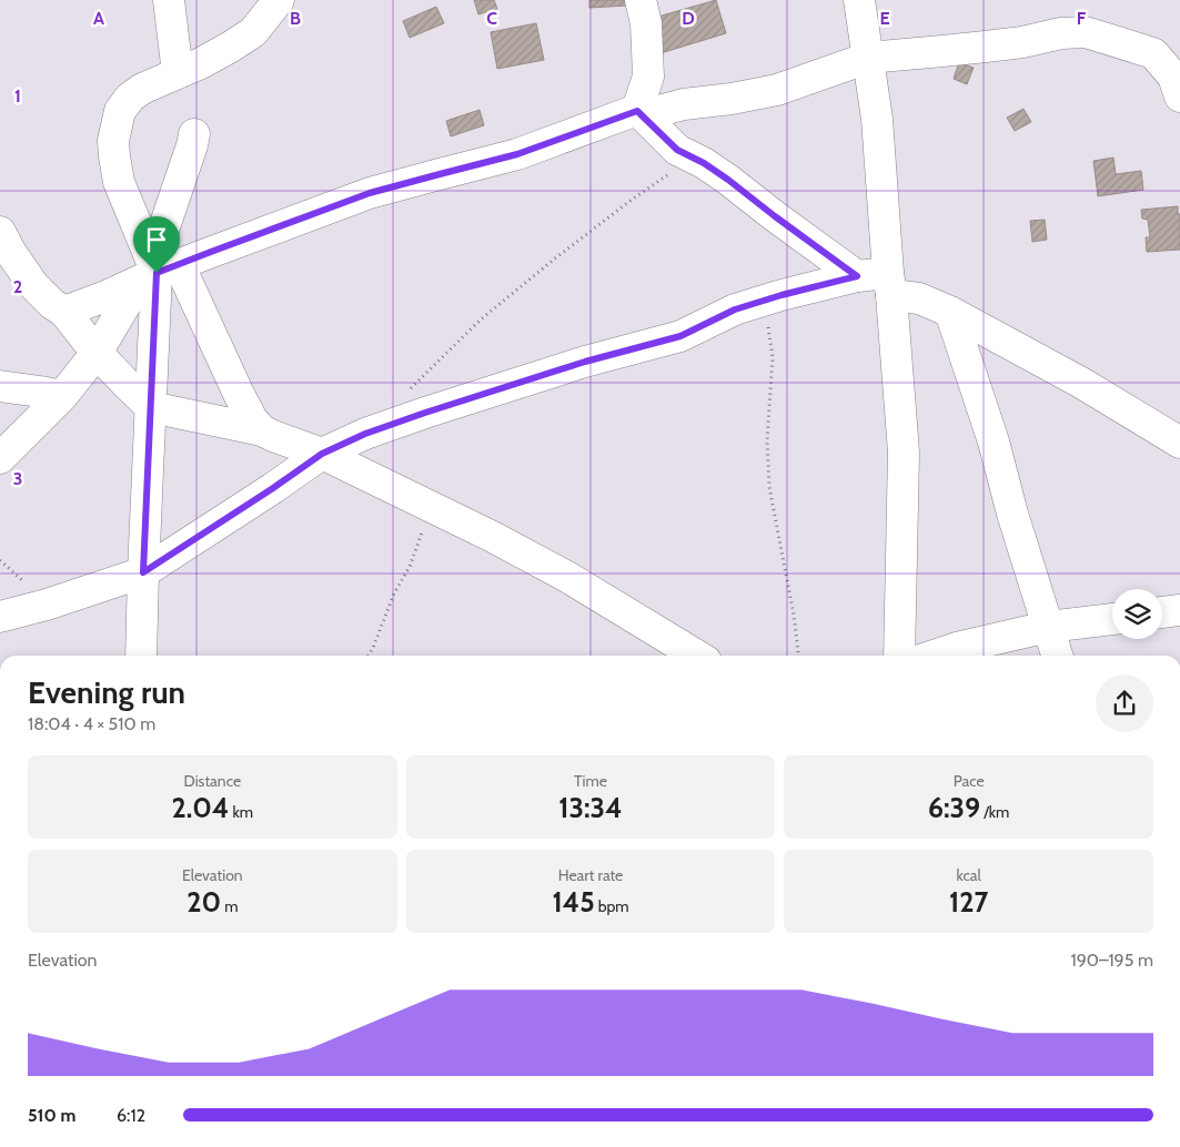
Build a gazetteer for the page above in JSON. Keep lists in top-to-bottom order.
{
  "page": {
    "heading": ["Evening run", "18:04 · 4 × 510 m"],
    "stats": [
      ["Distance", "2.04 km"],
      ["Time", "13:34"],
      ["Pace", "6:39 /km"],
      ["Elevation", "20 m"],
      ["Heart rate", "145 bpm"],
      ["kcal", "127"]
    ],
    "chart": ["Elevation", "190–195 m"],
    "list": [
      {
        "name": "510 m",
        "note": "6:12"
      }
    ]
  },
  "grid": {
    "columns": [
      "A",
      "B",
      "C",
      "D",
      "E",
      "F"
    ],
    "rows": ["1", "2", "3"]
  }
}
